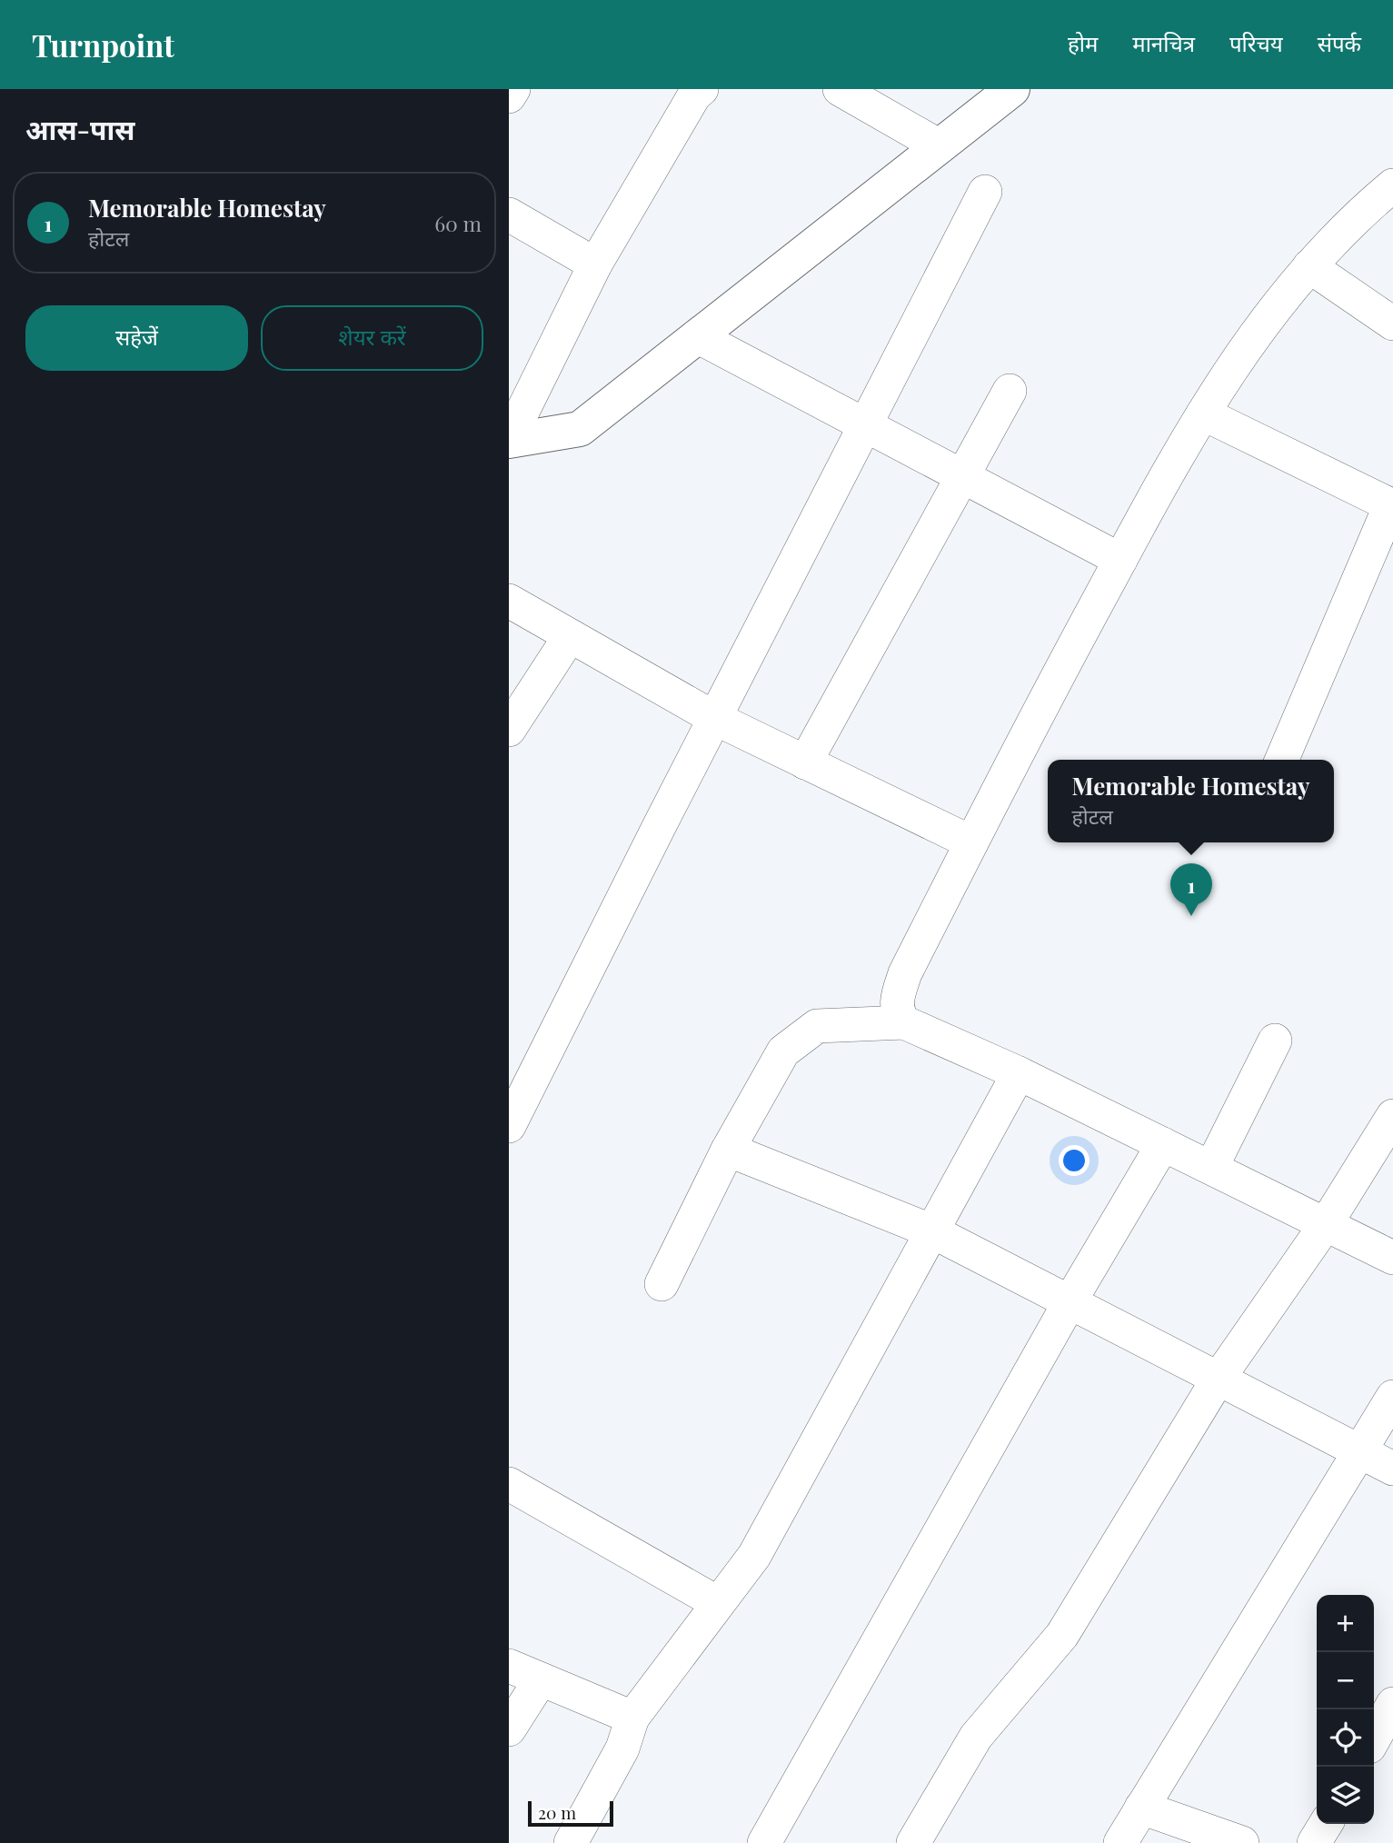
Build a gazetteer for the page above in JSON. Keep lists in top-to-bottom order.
{
  "scale_bar": "20 m",
  "page": {
    "header": "Turnpoint",
    "nav": [
      "होम",
      "मानचित्र",
      "परिचय",
      "संपर्क"
    ],
    "heading": "आस-पास",
    "list": [
      {
        "mark": "1",
        "name": "Memorable Homestay",
        "note": "होटल",
        "value": "60 m"
      }
    ],
    "buttons": ["सहेजें", "शेयर करें"],
    "popup": ["Memorable Homestay", "होटल"],
    "pins": "1",
    "map_buttons": ["+", "−"],
    "scale": "20 m"
  }
}
